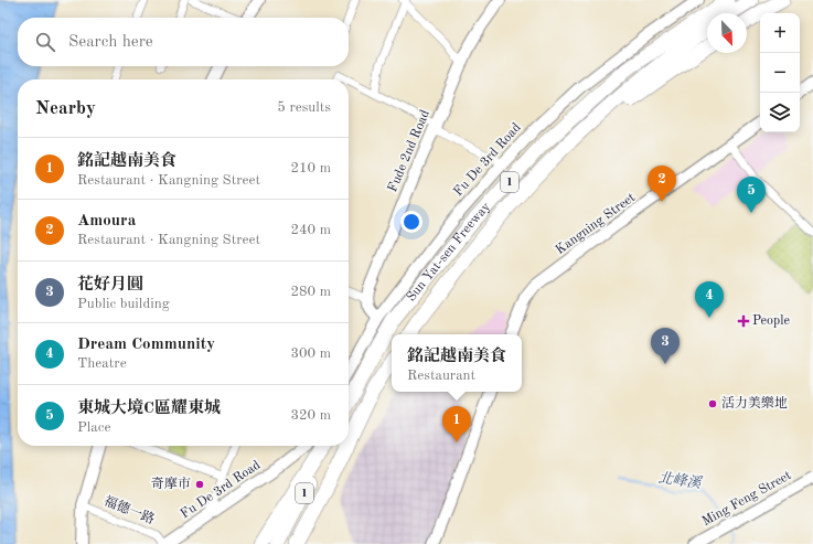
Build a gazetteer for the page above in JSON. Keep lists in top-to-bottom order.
{
  "streets": {
    "highway": ["1", "Sun Yat-sen Freeway"],
    "street": [
      "Fude 2nd Road",
      "Fu De 3rd Road",
      "Kangning Street",
      "Ming Feng Street",
      "福德一路"
    ]
  },
  "crossings": [
    ["Fu De 3rd Road", "福德一路"],
    ["1", "Sun Yat-sen Freeway"]
  ],
  "water": ["北峰溪"],
  "places": {
    "health": ["People"],
    "other": ["活力美樂地", "奇摩市"]
  },
  "north": "bottom right",
  "page": {
    "map_buttons": ["+", "−"],
    "search": "Search here",
    "heading": ["Nearby", "5 results"],
    "list": [
      {
        "mark": "1",
        "name": "銘記越南美食",
        "note": "Restaurant · Kangning Street",
        "value": "210 m"
      },
      {
        "mark": "2",
        "name": "Amoura",
        "note": "Restaurant · Kangning Street",
        "value": "240 m"
      },
      {
        "mark": "3",
        "name": "花好月圓",
        "note": "Public building",
        "value": "280 m"
      },
      {
        "mark": "4",
        "name": "Dream Community",
        "note": "Theatre",
        "value": "300 m"
      },
      {
        "mark": "5",
        "name": "東城大境C區耀東城",
        "note": "Place",
        "value": "320 m"
      }
    ],
    "pins": [
      "2",
      "5",
      "4",
      "3",
      "1"
    ],
    "popup": ["銘記越南美食", "Restaurant"]
  }
}
